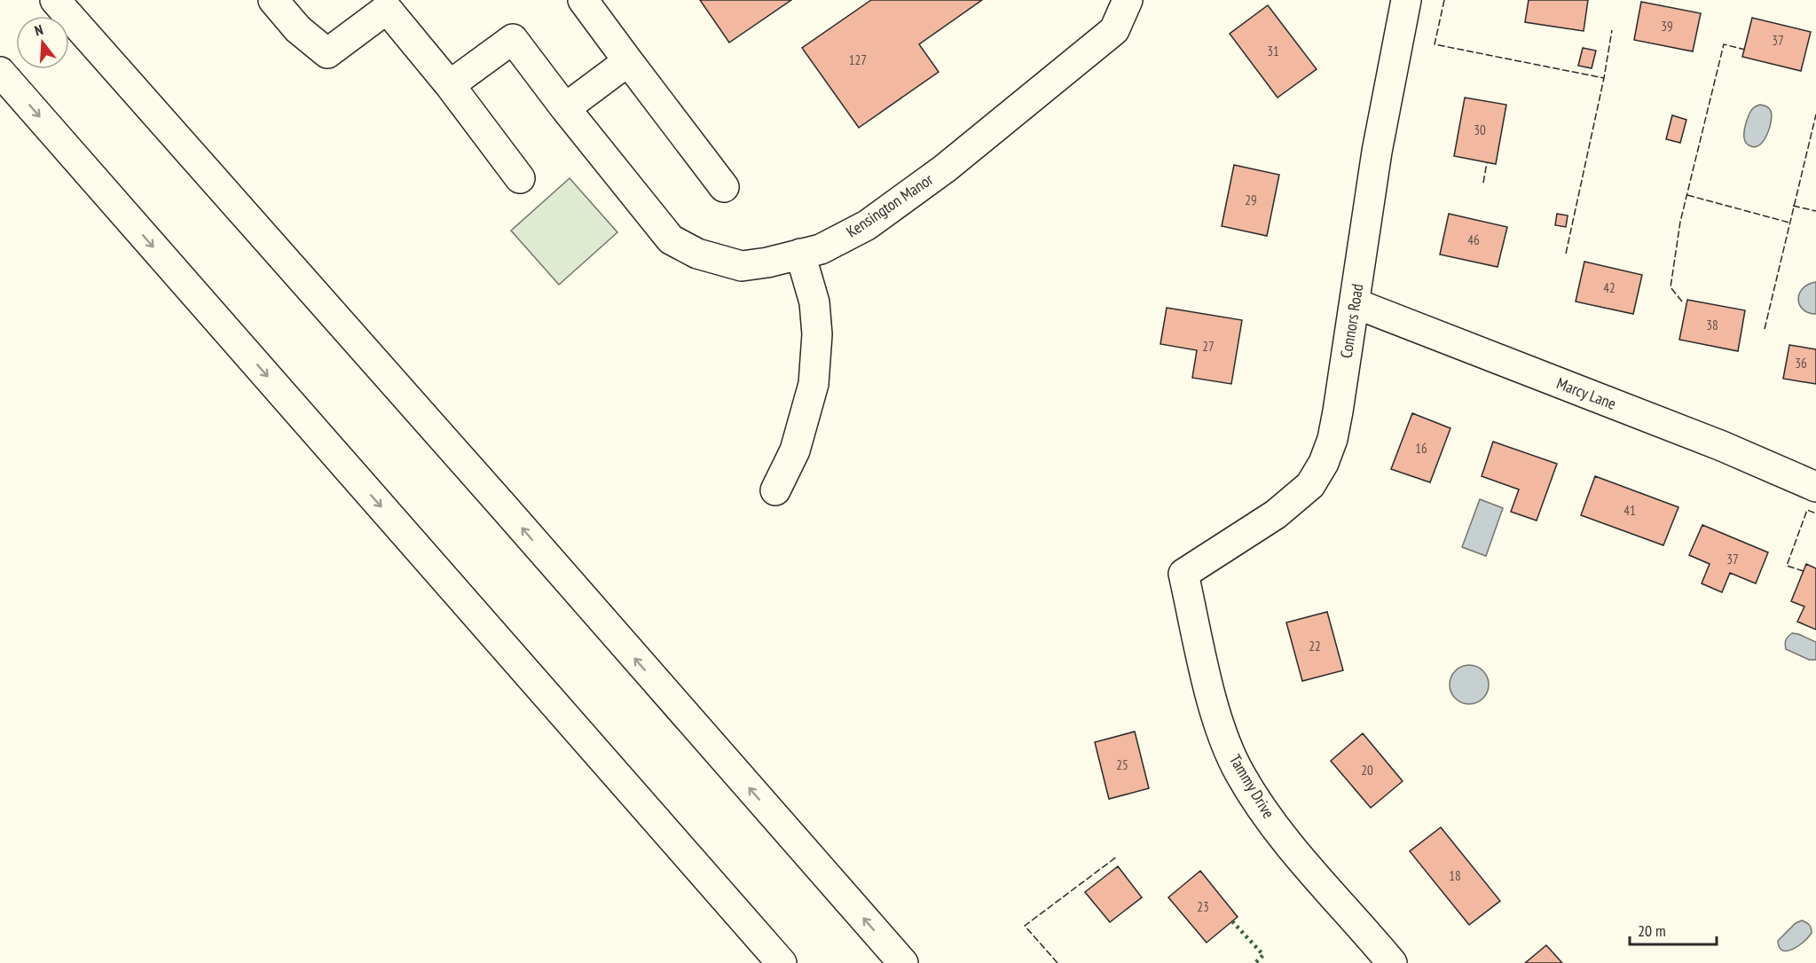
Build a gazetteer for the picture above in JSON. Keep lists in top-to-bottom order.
{
  "streets": {
    "main road": [
      "Kensington Manor",
      "Connors Road",
      "Marcy Lane",
      "Tammy Drive"
    ]
  },
  "crossings": [
    ["Connors Road", "Marcy Lane"],
    ["Connors Road", "Tammy Drive"]
  ],
  "house_numbers": [
    "39",
    "37",
    "31",
    "127",
    "30",
    "29",
    "46",
    "42",
    "38",
    "27",
    "36",
    "16",
    "41",
    "37",
    "22",
    "25",
    "20",
    "18",
    "23"
  ],
  "scale_bar": "20 m",
  "north": "top"
}
